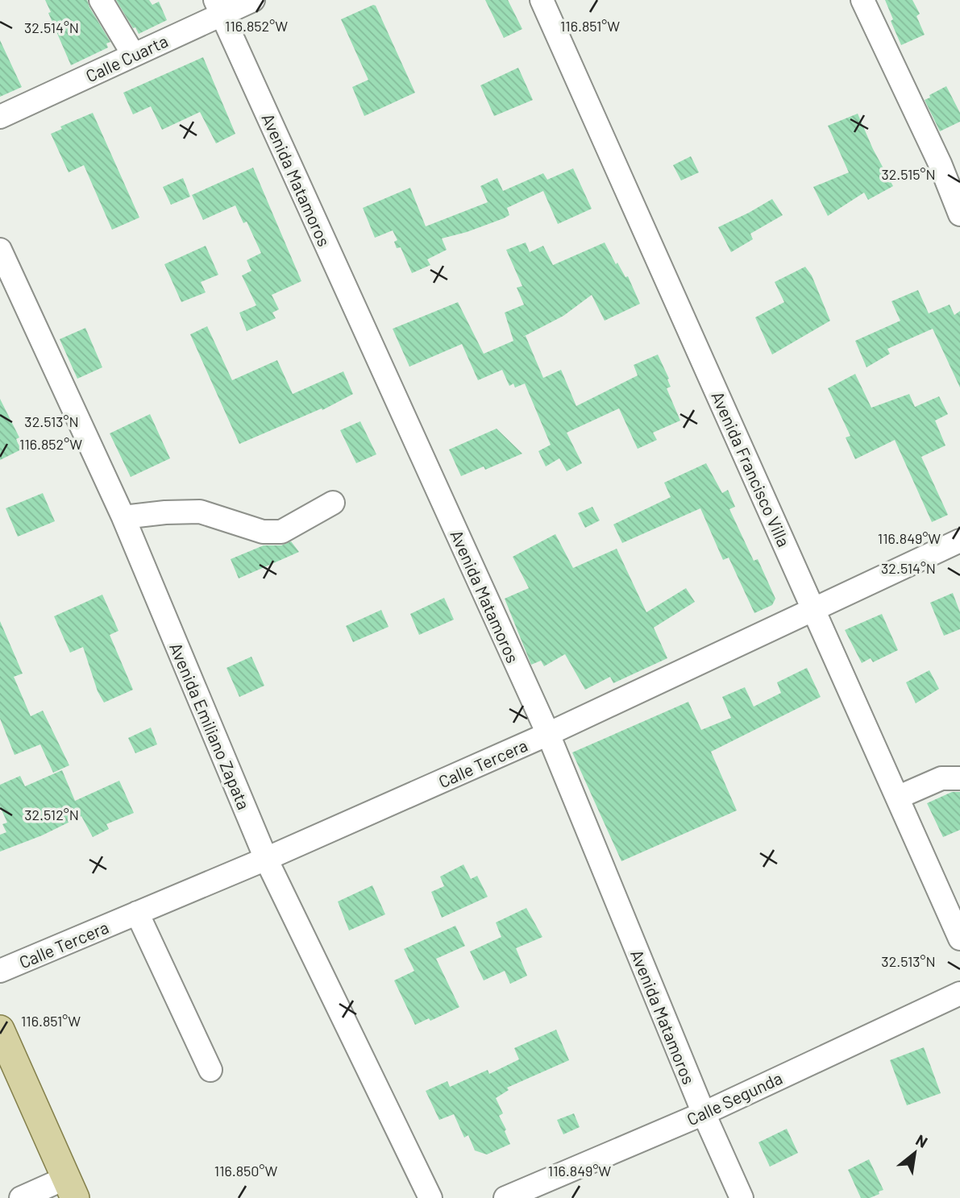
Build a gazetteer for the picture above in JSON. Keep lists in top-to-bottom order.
{
  "streets": {
    "street": [
      "Calle Cuarta",
      "Avenida Matamoros",
      "Avenida Francisco Villa",
      "Avenida Emiliano Zapata",
      "Calle Tercera",
      "Calle Segunda"
    ]
  },
  "crossings": [
    ["Calle Cuarta", "Avenida Matamoros"],
    ["Avenida Matamoros", "Calle Tercera"],
    ["Avenida Matamoros", "Calle Segunda"],
    ["Avenida Francisco Villa", "Calle Tercera"],
    ["Avenida Emiliano Zapata", "Calle Tercera"]
  ],
  "north": "top right",
  "coordinates": [
    "116.852°W",
    "116.851°W",
    "32.514°N",
    "32.515°N",
    "32.513°N",
    "116.849°W",
    "32.512°N",
    "116.850°W"
  ]
}
